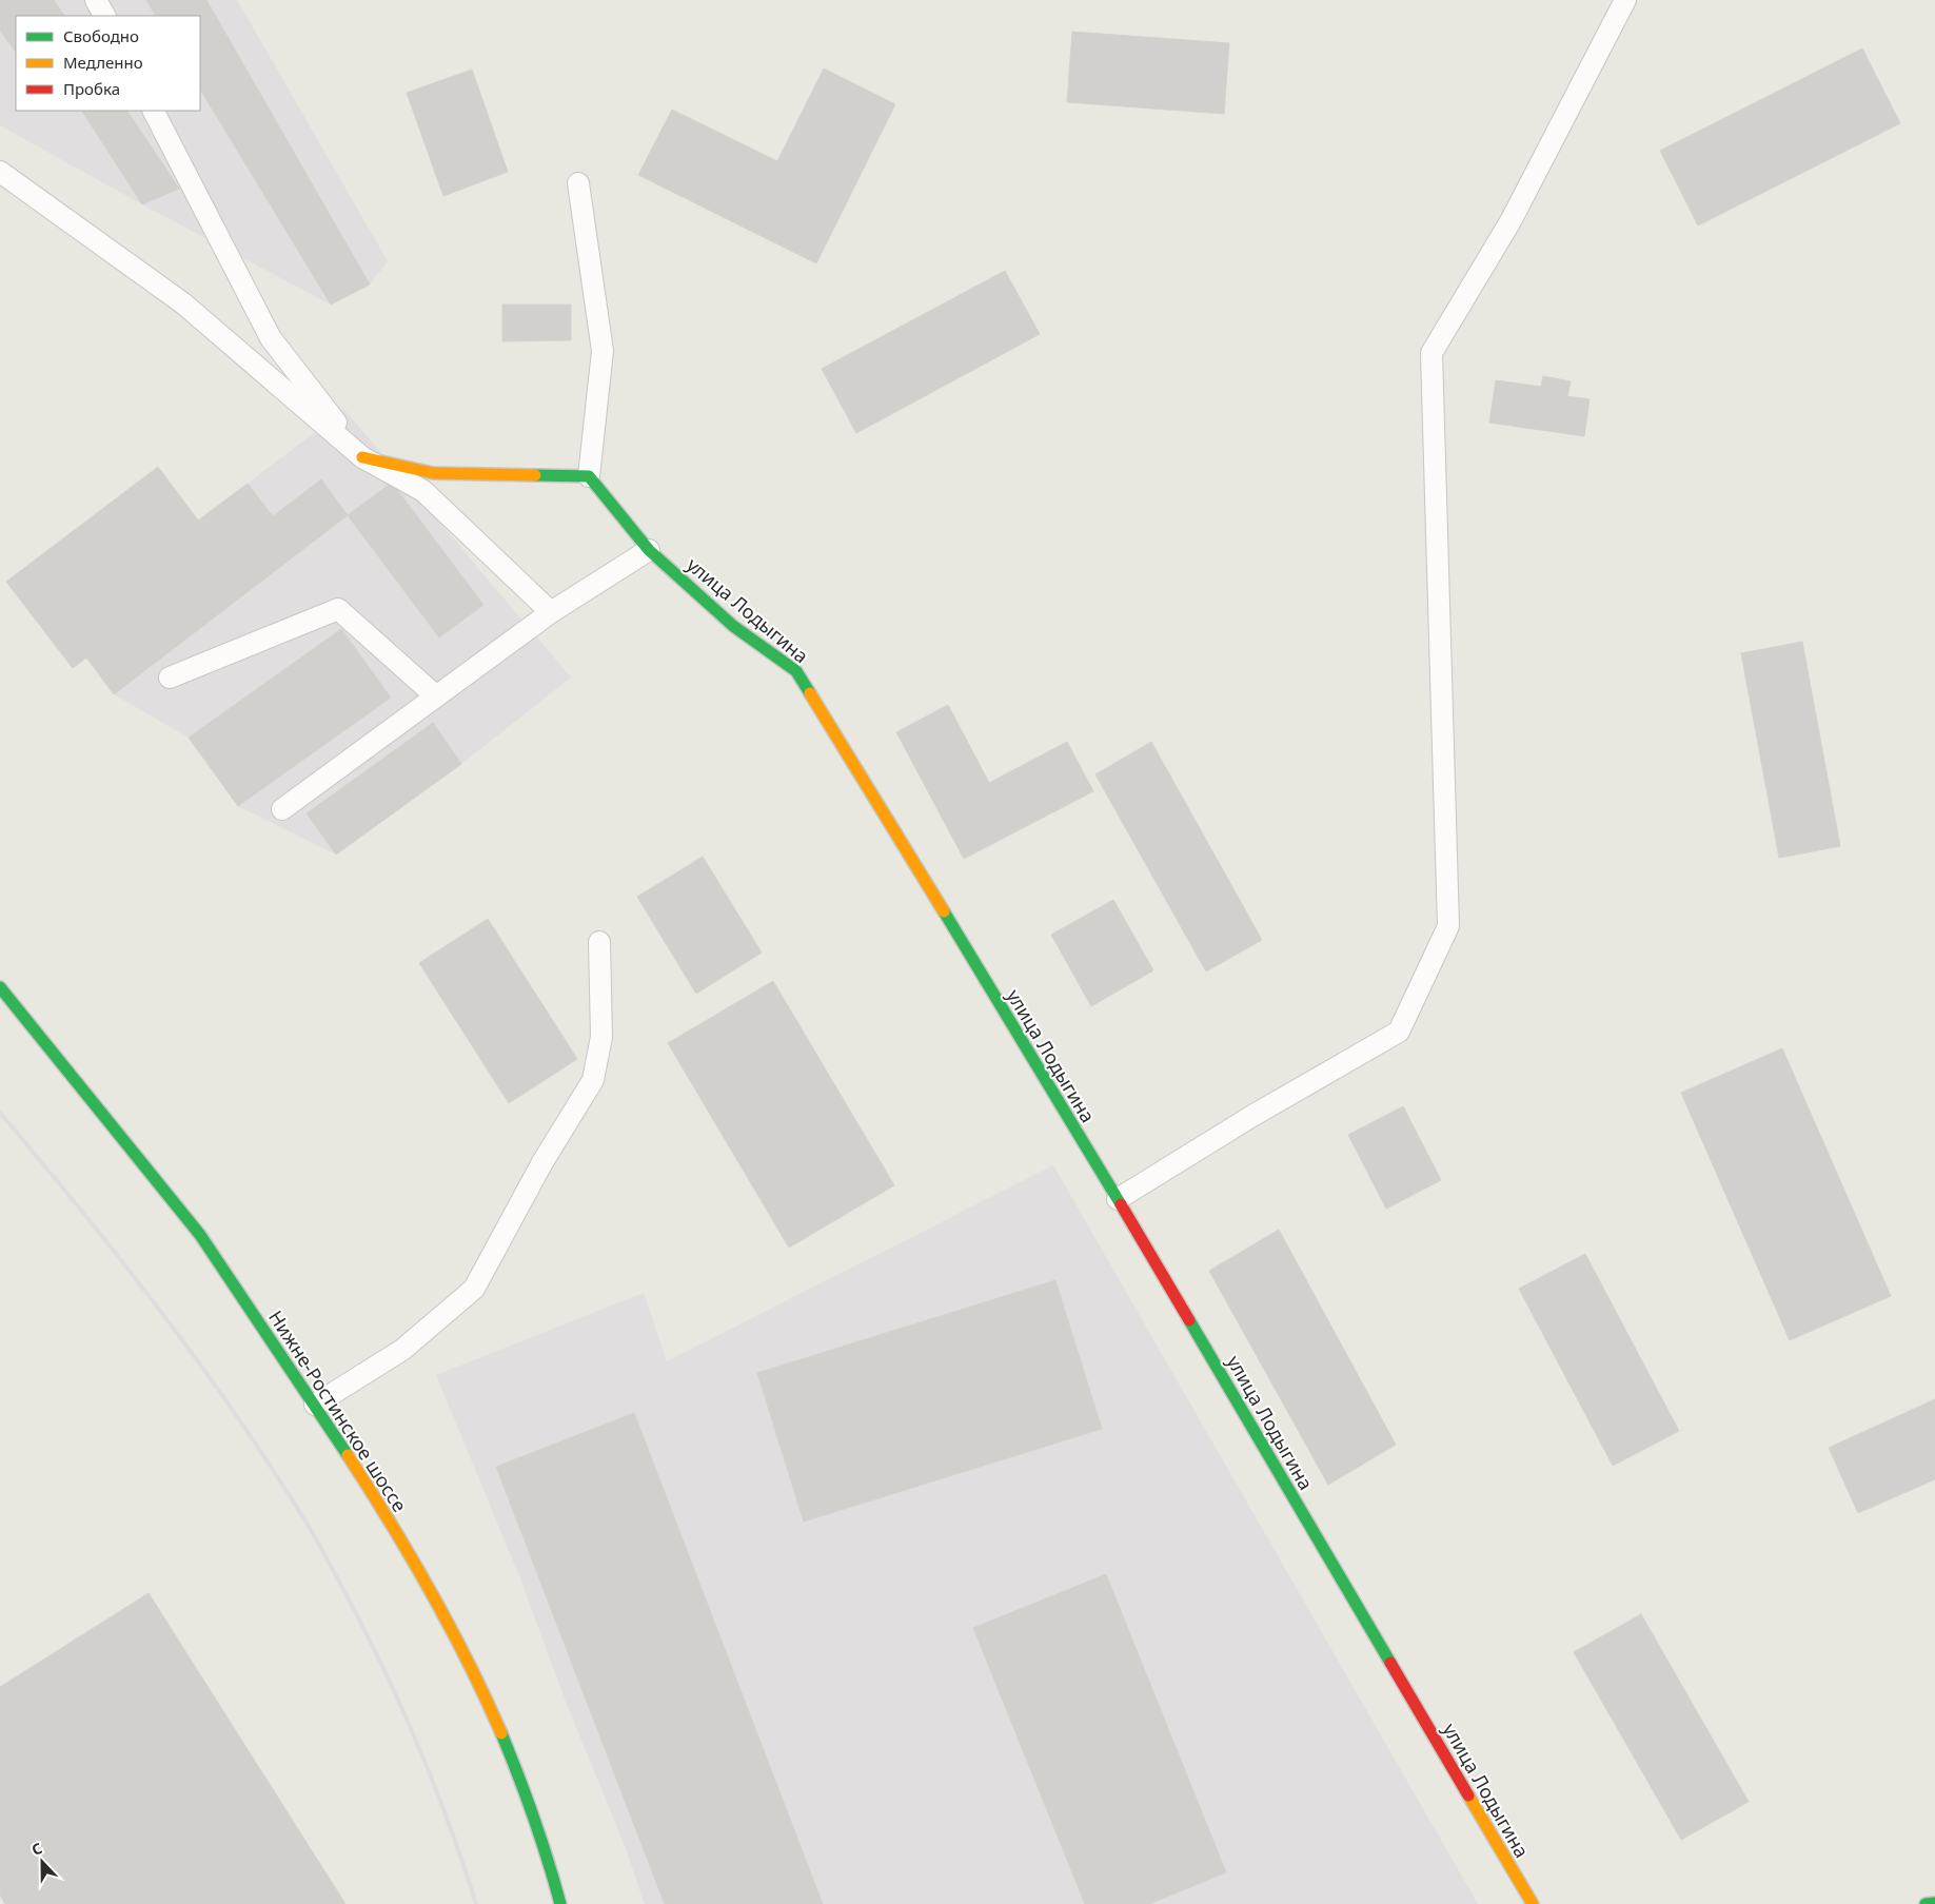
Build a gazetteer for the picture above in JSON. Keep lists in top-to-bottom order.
{
  "streets": {
    "street": ["улица Лодыгина", "Нижне-Ростинское шоссе"]
  },
  "legend": ["Свободно", "Медленно", "Пробка"],
  "north": "top"
}
